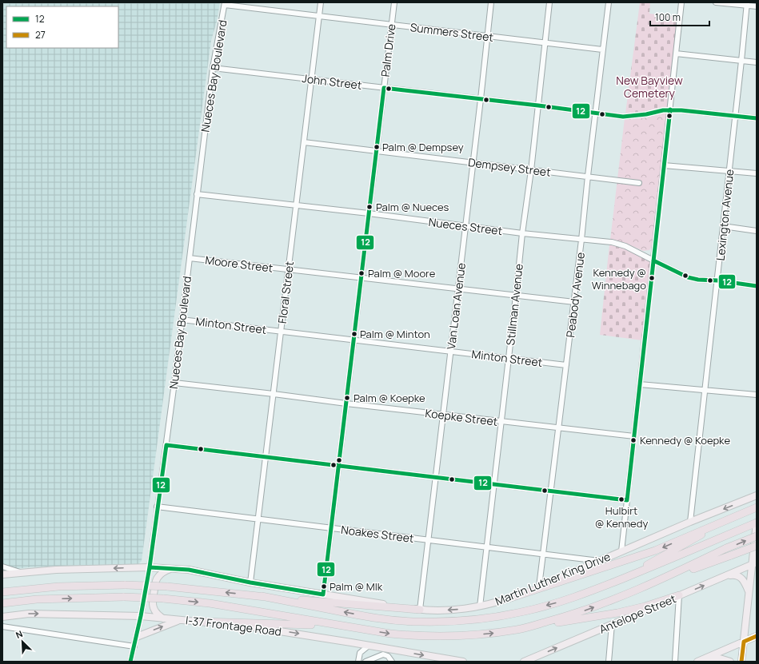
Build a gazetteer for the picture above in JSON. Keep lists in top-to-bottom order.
{
  "streets": {
    "main road": ["Martin Luther King Drive", "Antelope Street", "I-37 Frontage Road"],
    "street": [
      "Summers Street",
      "Palm Drive",
      "Nueces Bay Boulevard",
      "John Street",
      "Dempsey Street",
      "Lexington Avenue",
      "Nueces Street",
      "Moore Street",
      "Floral Street",
      "Peabody Avenue",
      "Stillman Avenue",
      "Van Loan Avenue",
      "Minton Street",
      "Koepke Street",
      "Noakes Street"
    ]
  },
  "crossings": [
    ["Summers Street", "Palm Drive"],
    ["Summers Street", "Nueces Bay Boulevard"],
    ["Summers Street", "Floral Street"],
    ["Summers Street", "Peabody Avenue"],
    ["Summers Street", "Stillman Avenue"],
    ["Summers Street", "Van Loan Avenue"],
    ["Palm Drive", "John Street"],
    ["Palm Drive", "Dempsey Street"],
    ["Palm Drive", "Nueces Street"],
    ["Palm Drive", "Moore Street"],
    ["Palm Drive", "Minton Street"],
    ["Palm Drive", "Koepke Street"],
    ["Palm Drive", "Noakes Street"],
    ["Palm Drive", "Martin Luther King Drive"],
    ["Nueces Bay Boulevard", "John Street"],
    ["Nueces Bay Boulevard", "Nueces Street"],
    ["Nueces Bay Boulevard", "Moore Street"],
    ["Nueces Bay Boulevard", "Minton Street"],
    ["Nueces Bay Boulevard", "Koepke Street"],
    ["Nueces Bay Boulevard", "Noakes Street"],
    ["Nueces Bay Boulevard", "Martin Luther King Drive"],
    ["Nueces Bay Boulevard", "I-37 Frontage Road"],
    ["John Street", "Lexington Avenue"],
    ["John Street", "Floral Street"],
    ["John Street", "Peabody Avenue"],
    ["John Street", "Stillman Avenue"],
    ["John Street", "Van Loan Avenue"],
    ["Dempsey Street", "Floral Street"],
    ["Dempsey Street", "Peabody Avenue"],
    ["Dempsey Street", "Stillman Avenue"],
    ["Dempsey Street", "Van Loan Avenue"],
    ["Lexington Avenue", "Nueces Street"],
    ["Lexington Avenue", "Martin Luther King Drive"],
    ["Nueces Street", "Floral Street"],
    ["Nueces Street", "Peabody Avenue"],
    ["Nueces Street", "Stillman Avenue"],
    ["Nueces Street", "Van Loan Avenue"],
    ["Moore Street", "Floral Street"],
    ["Moore Street", "Peabody Avenue"],
    ["Moore Street", "Stillman Avenue"],
    ["Moore Street", "Van Loan Avenue"],
    ["Floral Street", "Minton Street"],
    ["Floral Street", "Koepke Street"],
    ["Floral Street", "Noakes Street"],
    ["Floral Street", "Martin Luther King Drive"],
    ["Peabody Avenue", "Minton Street"],
    ["Peabody Avenue", "Koepke Street"],
    ["Peabody Avenue", "Noakes Street"],
    ["Peabody Avenue", "Martin Luther King Drive"],
    ["Stillman Avenue", "Minton Street"],
    ["Stillman Avenue", "Koepke Street"],
    ["Stillman Avenue", "Noakes Street"],
    ["Stillman Avenue", "Martin Luther King Drive"],
    ["Van Loan Avenue", "Minton Street"],
    ["Van Loan Avenue", "Koepke Street"],
    ["Van Loan Avenue", "Noakes Street"],
    ["Van Loan Avenue", "Martin Luther King Drive"],
    ["Noakes Street", "Martin Luther King Drive"]
  ],
  "one_way": ["Antelope Street"],
  "parks": ["New Bayview Cemetery"],
  "places": [
    "Palm @ Dempsey",
    "Palm @ Nueces",
    "Palm @ Moore",
    "Kennedy @ Winnebago",
    "Palm @ Minton",
    "Palm @ Koepke",
    "Kennedy @ Koepke",
    "Hulbirt @ Kennedy",
    "Palm @ Mlk"
  ],
  "lines": ["transit line 12", "transit line 27"],
  "legend": ["12", "27"],
  "scale_bar": "100 m",
  "north": "top left"
}
